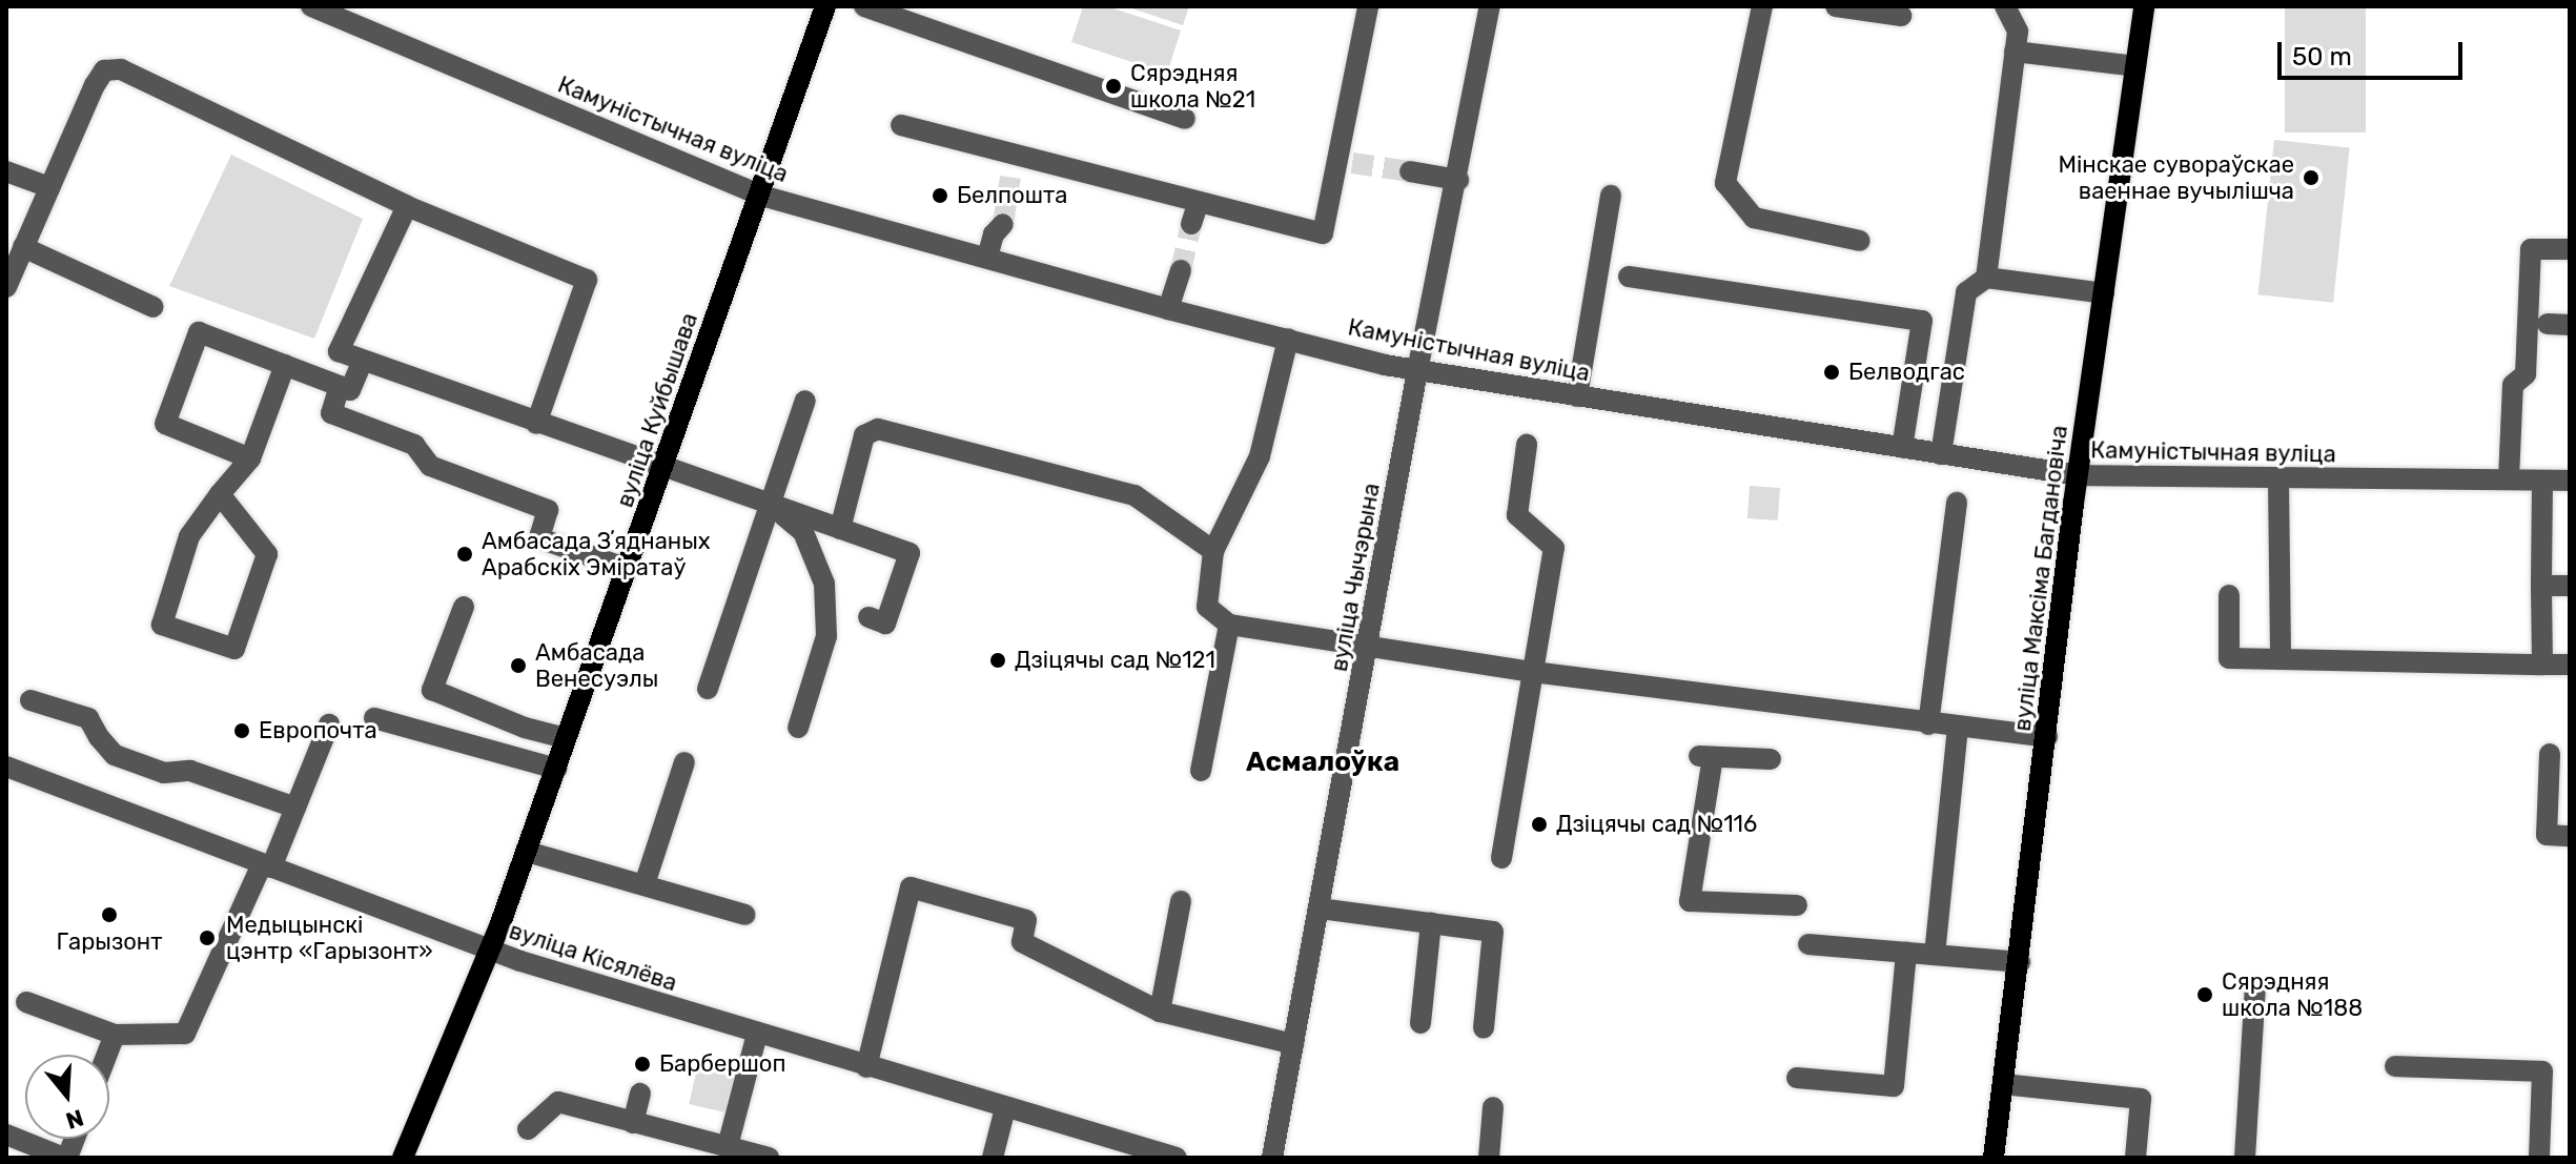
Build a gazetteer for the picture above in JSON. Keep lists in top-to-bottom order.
{
  "streets": {
    "main road": ["вуліца Куйбышава", "вуліца Максіма Багдановіча"],
    "street": ["Камуністычная вуліца", "вуліца Чычэрына", "вуліца Кісялёва"]
  },
  "crossings": [
    ["Камуністычная вуліца", "вуліца Куйбышава"],
    ["Камуністычная вуліца", "вуліца Чычэрына"],
    ["Камуністычная вуліца", "вуліца Максіма Багдановіча"],
    ["вуліца Куйбышава", "вуліца Кісялёва"]
  ],
  "districts": ["Асмалоўка"],
  "places": [
    "Сярэдняя школа №21",
    "Мінскае сувораўскае ваеннае вучылішча",
    "Белпошта",
    "Белводгас",
    "Амбасада Зʼяднаных Арабскіх Эміратаў",
    "Дзіцячы сад №121",
    "Амбасада Венесуэлы",
    "Европочта",
    "Дзіцячы сад №116",
    "Гарызонт",
    "Медыцынскі цэнтр «Гарызонт»",
    "Сярэдняя школа №188",
    "Барбершоп"
  ],
  "scale_bar": "50 m",
  "north": "bottom"
}
